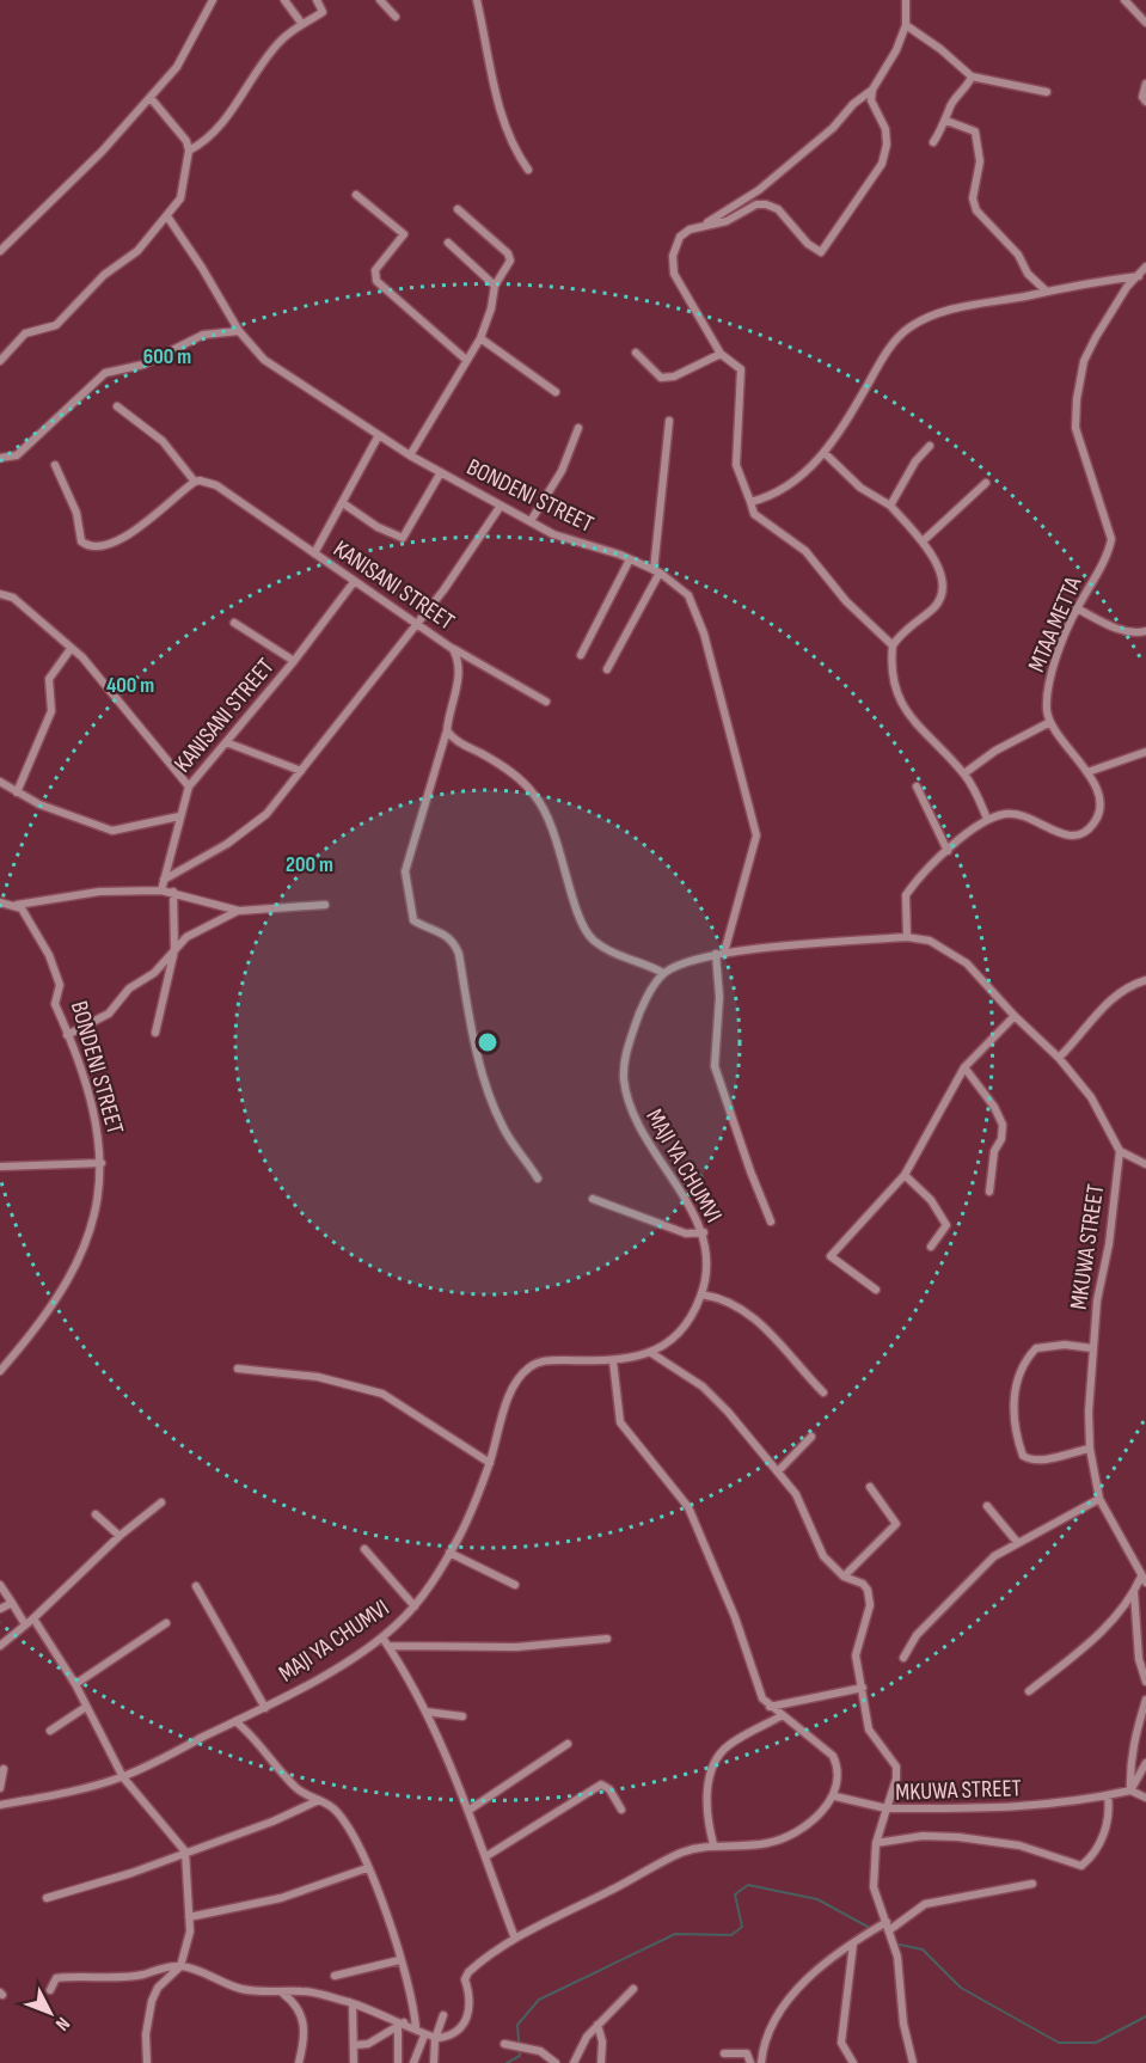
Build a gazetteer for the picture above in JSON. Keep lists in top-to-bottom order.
{
  "streets": {
    "street": [
      "BONDENI STREET",
      "KANISANI STREET",
      "MTAA METTA",
      "MAJI YA CHUMVI",
      "MKUWA STREET"
    ]
  },
  "crossings": [
    ["BONDENI STREET", "KANISANI STREET"]
  ],
  "north": "bottom right",
  "rings": ["600 m", "400 m", "200 m"]
}
